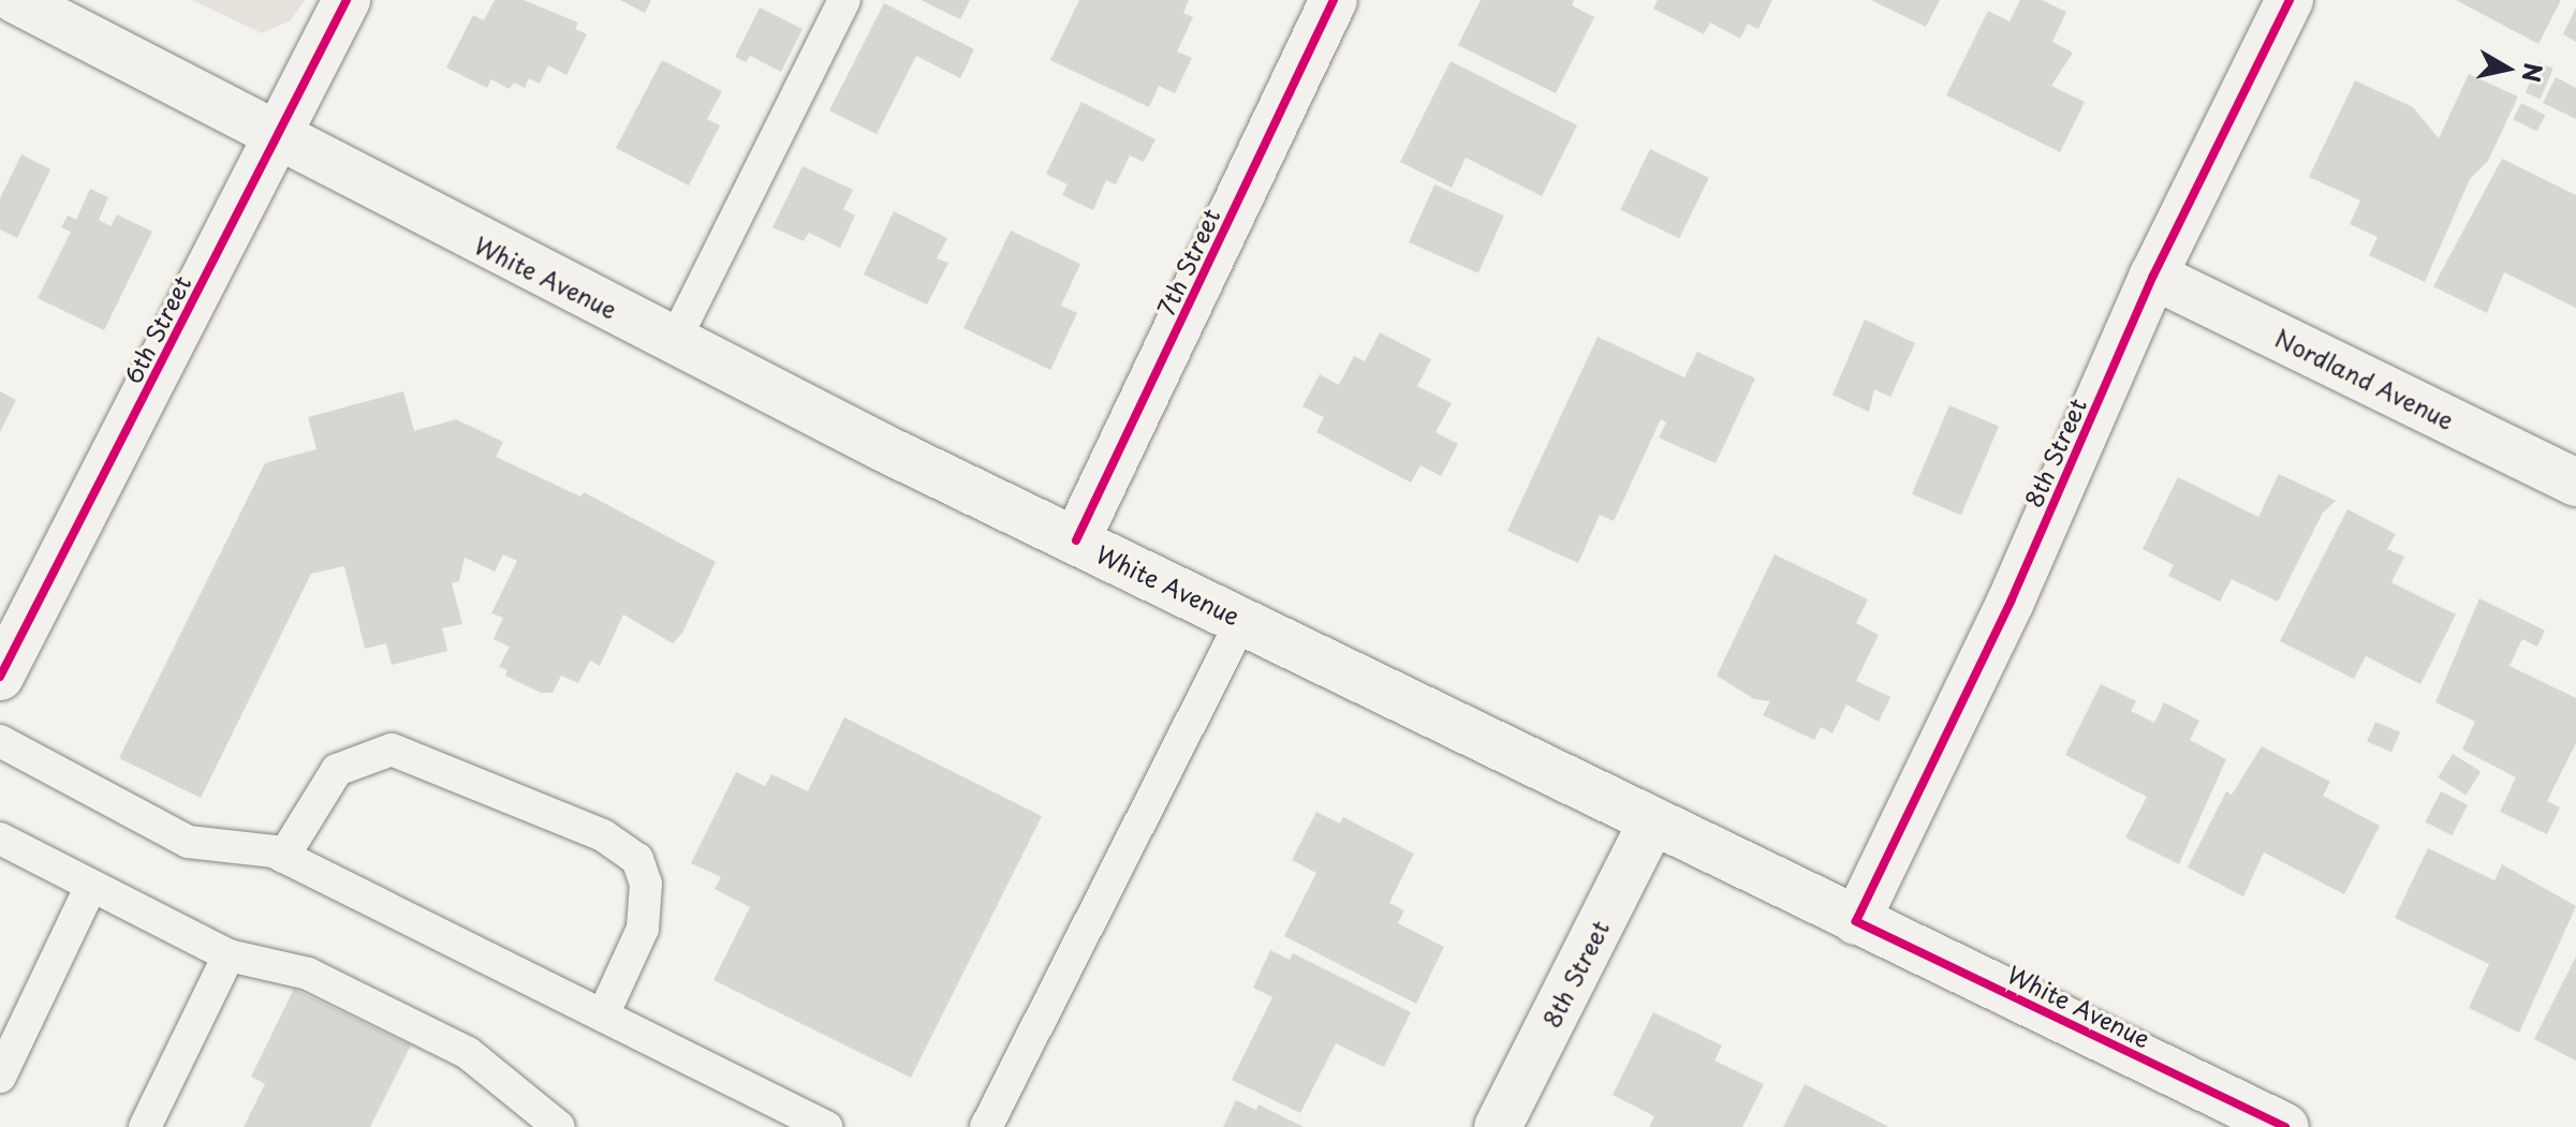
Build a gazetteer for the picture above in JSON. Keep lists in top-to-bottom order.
{
  "streets": {
    "street": [
      "7th Street",
      "White Avenue",
      "6th Street",
      "Nordland Avenue",
      "8th Street"
    ]
  },
  "crossings": [
    ["7th Street", "White Avenue"],
    ["White Avenue", "6th Street"],
    ["White Avenue", "8th Street"],
    ["Nordland Avenue", "8th Street"]
  ],
  "north": "right"
}
